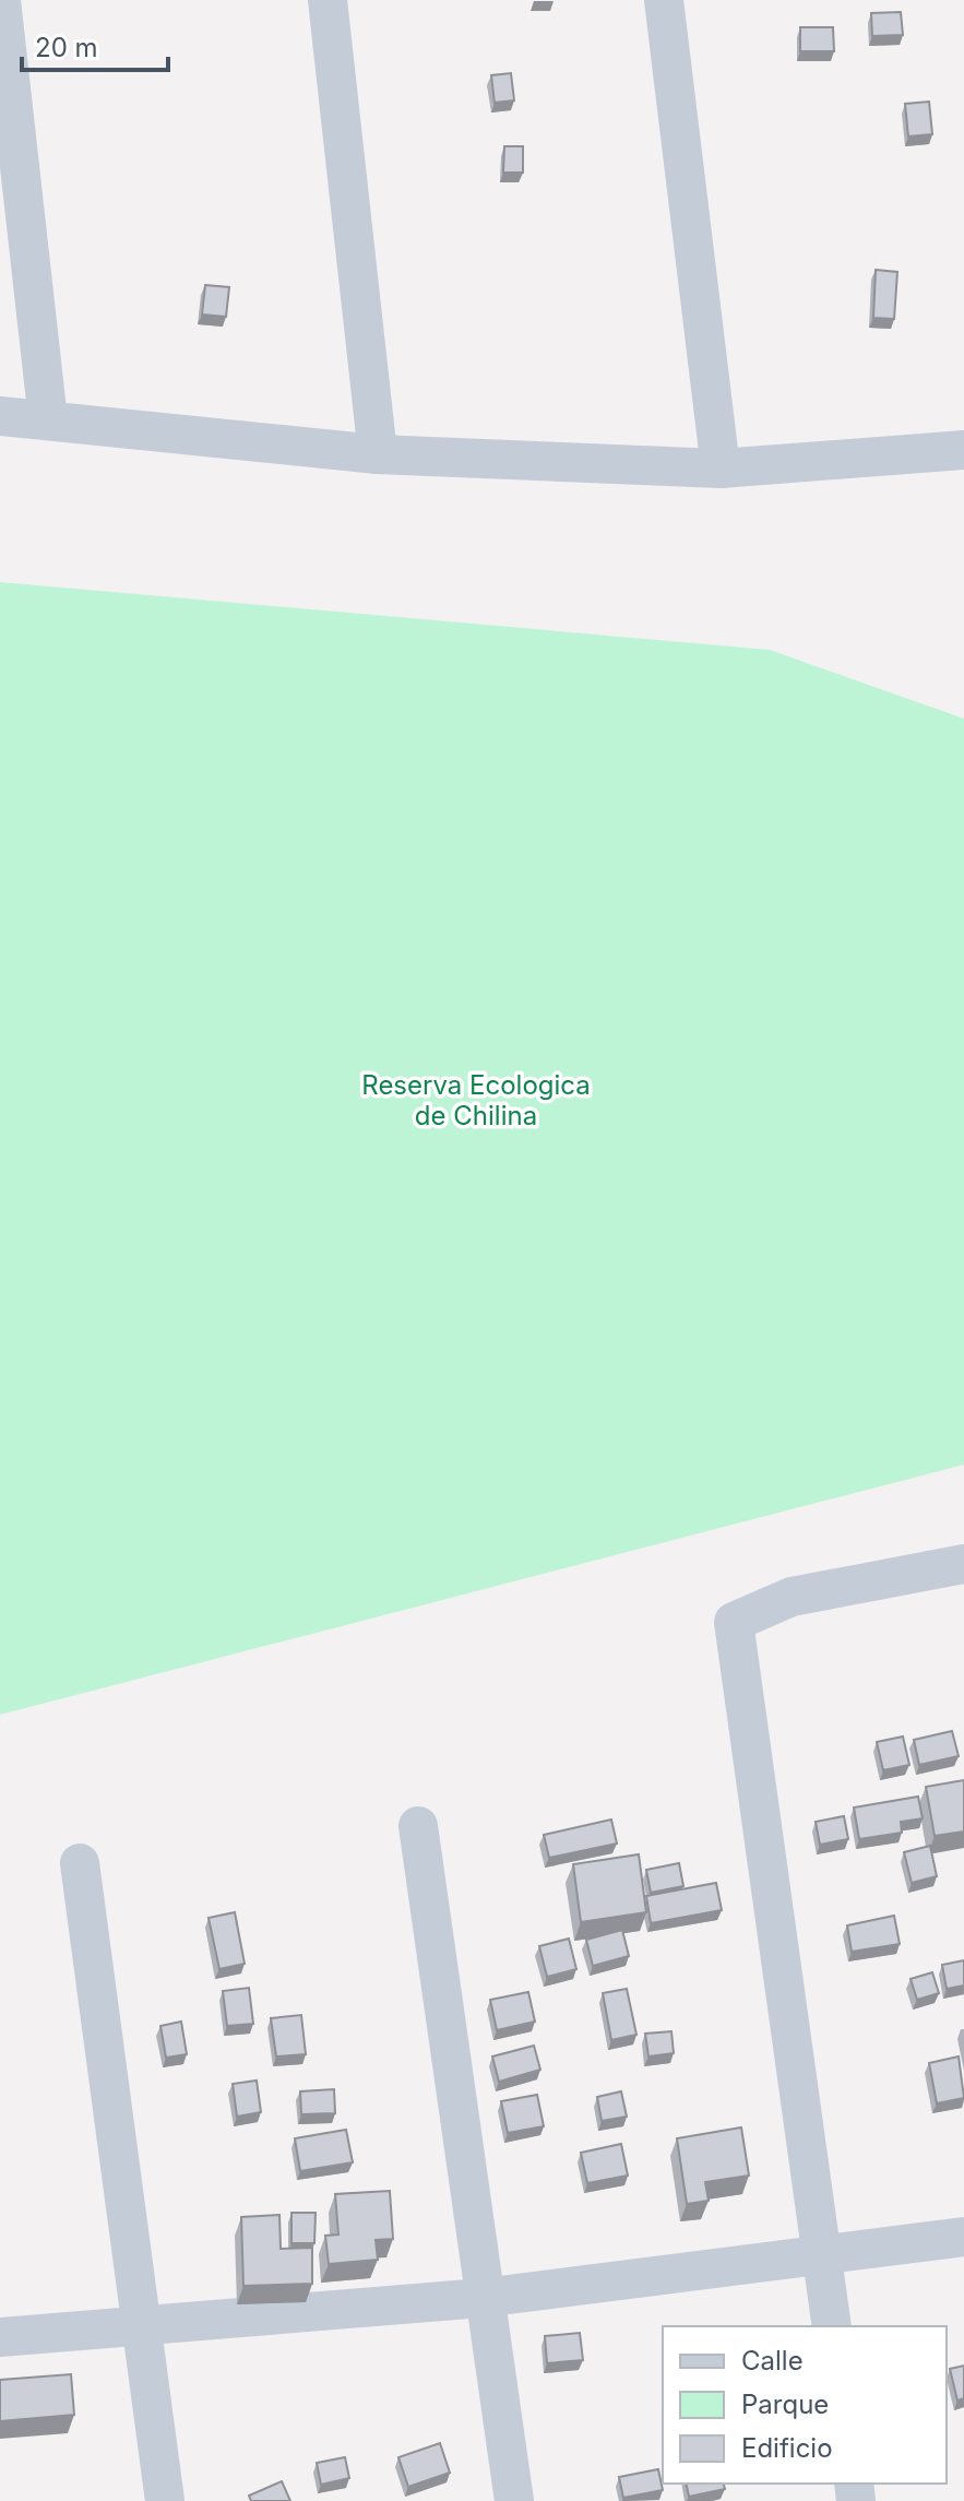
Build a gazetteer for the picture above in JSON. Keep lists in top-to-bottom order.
{
  "parks": ["Reserva Ecologica de Chilina"],
  "legend": ["Calle", "Parque", "Edificio"],
  "scale_bar": "20 m"
}
